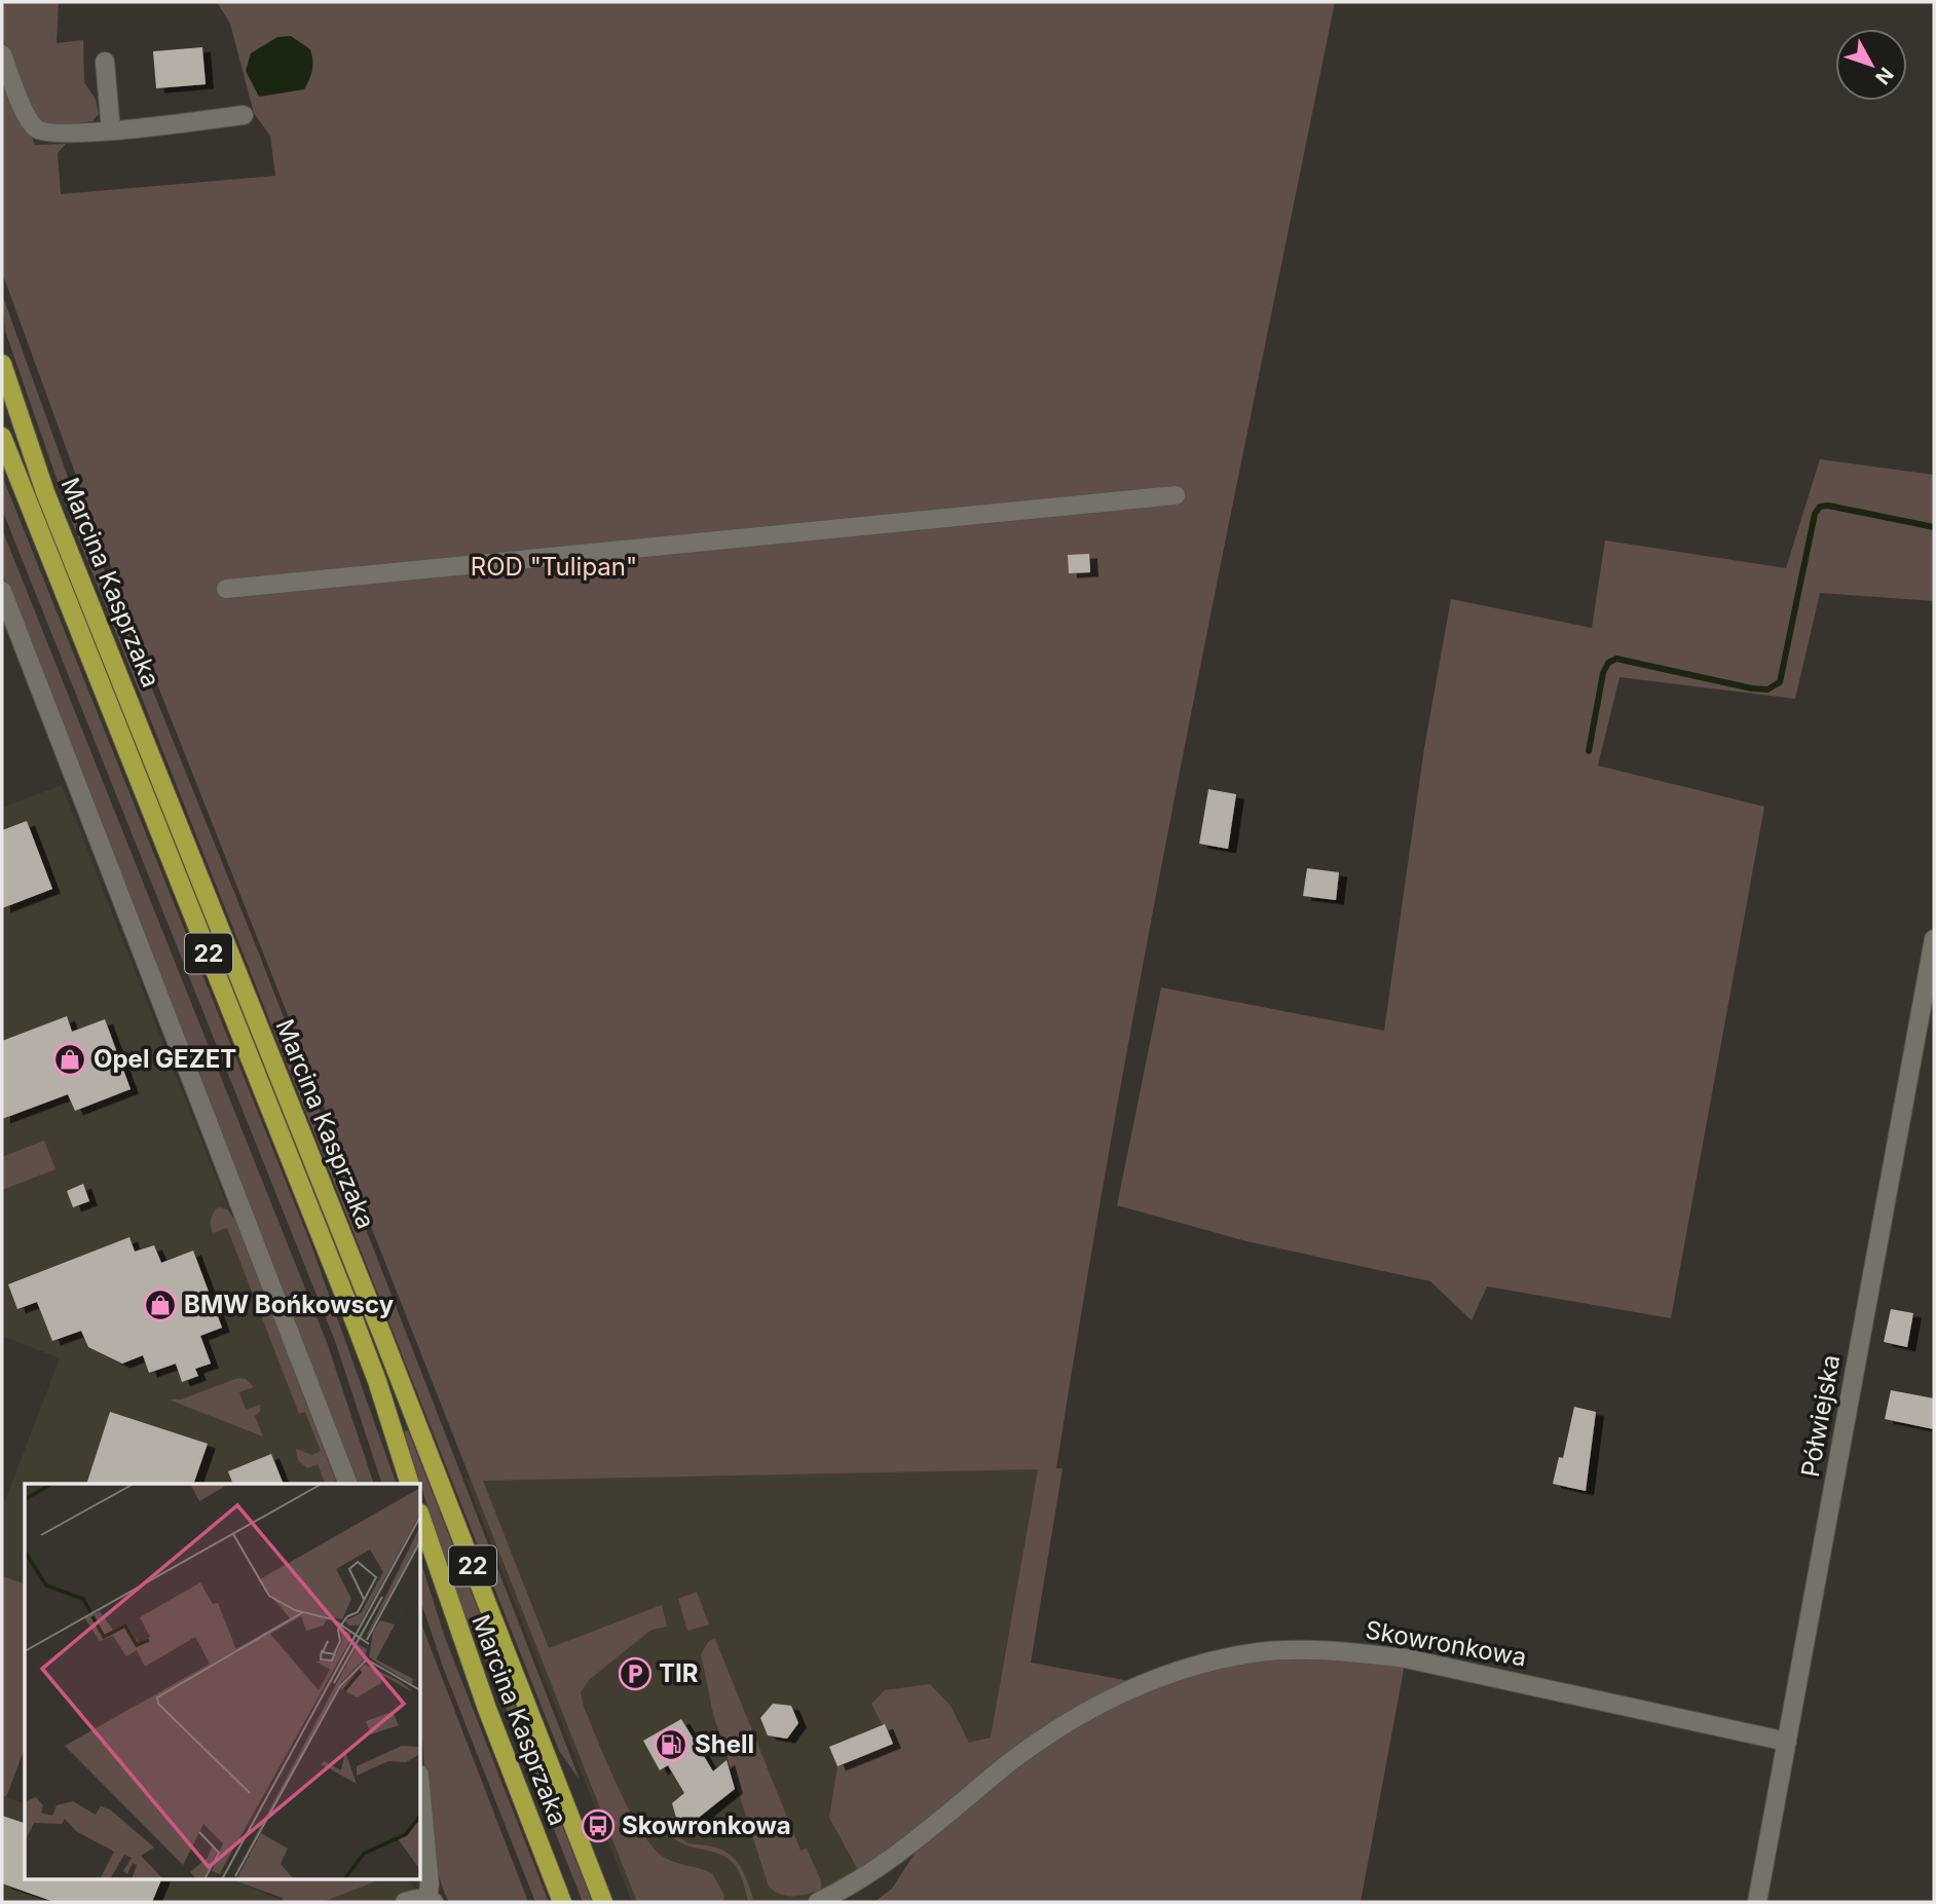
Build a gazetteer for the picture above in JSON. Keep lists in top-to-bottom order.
{
  "streets": {
    "main road": ["Marcina Kasprzaka", "22"],
    "street": ["Półwiejska", "Skowronkowa"]
  },
  "crossings": [
    ["Półwiejska", "Skowronkowa"]
  ],
  "parks": ["ROD \"Tulipan\""],
  "places": {
    "shop": ["Opel GEZET", "BMW Bońkowscy"],
    "parking": ["TIR"],
    "fuel station": ["Shell"],
    "bus stop": ["Skowronkowa"]
  },
  "north": "bottom right"
}
